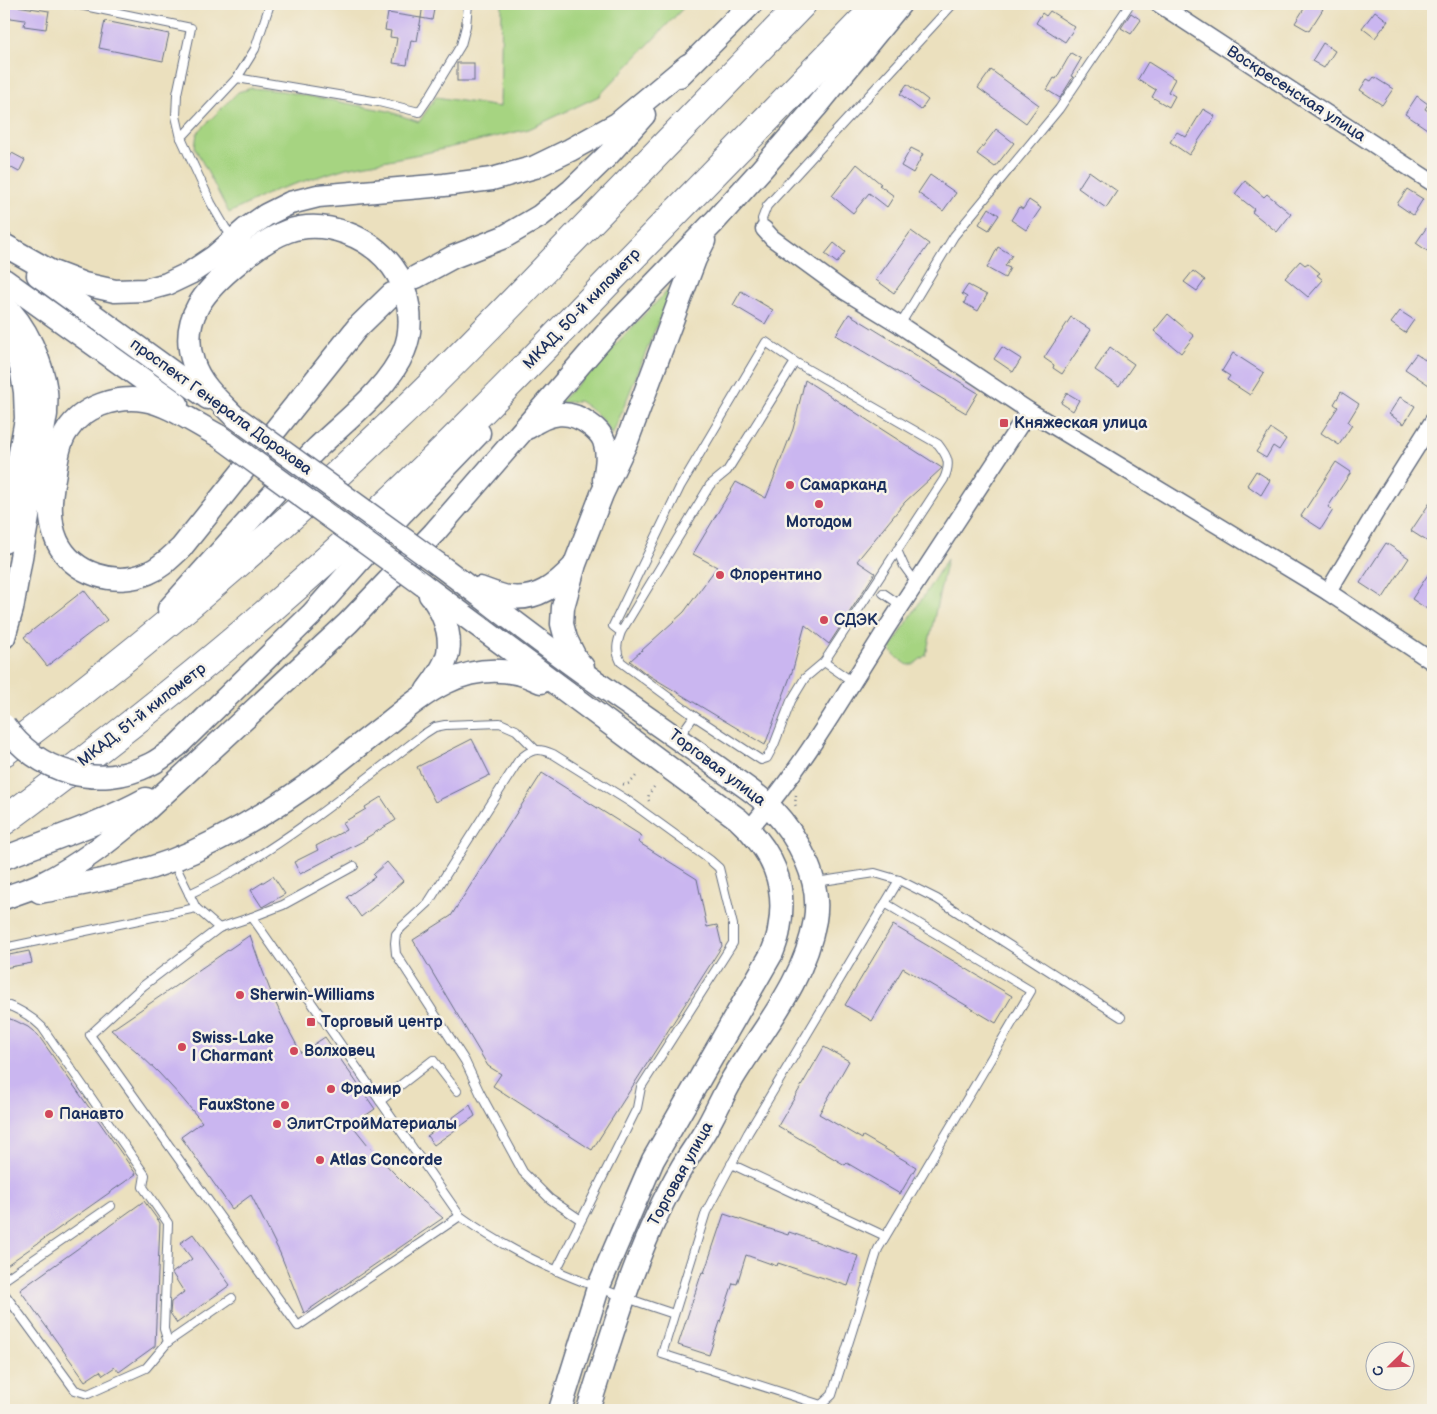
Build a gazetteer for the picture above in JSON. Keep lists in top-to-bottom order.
{
  "streets": {
    "highway": ["МКАД, 50-й километр", "МКАД, 51-й километр"],
    "street": ["Воскресенская улица", "проспект Генерала Дорохова", "Торговая улица"]
  },
  "crossings": [
    ["МКАД, 50-й километр", "МКАД, 51-й километр"],
    ["проспект Генерала Дорохова", "Торговая улица"]
  ],
  "places": {
    "transit": ["Княжеская улица", "Торговый центр"],
    "other": [
      "Самарканд",
      "Мотодом",
      "Флорентино",
      "СДЭК",
      "Sherwin-Williams",
      "Swiss-Lake | Charmant",
      "Волховец",
      "Фрамир",
      "FauxStone",
      "Панавто",
      "ЭлитСтройМатериалы",
      "Atlas Concorde"
    ]
  },
  "north": "bottom left"
}
